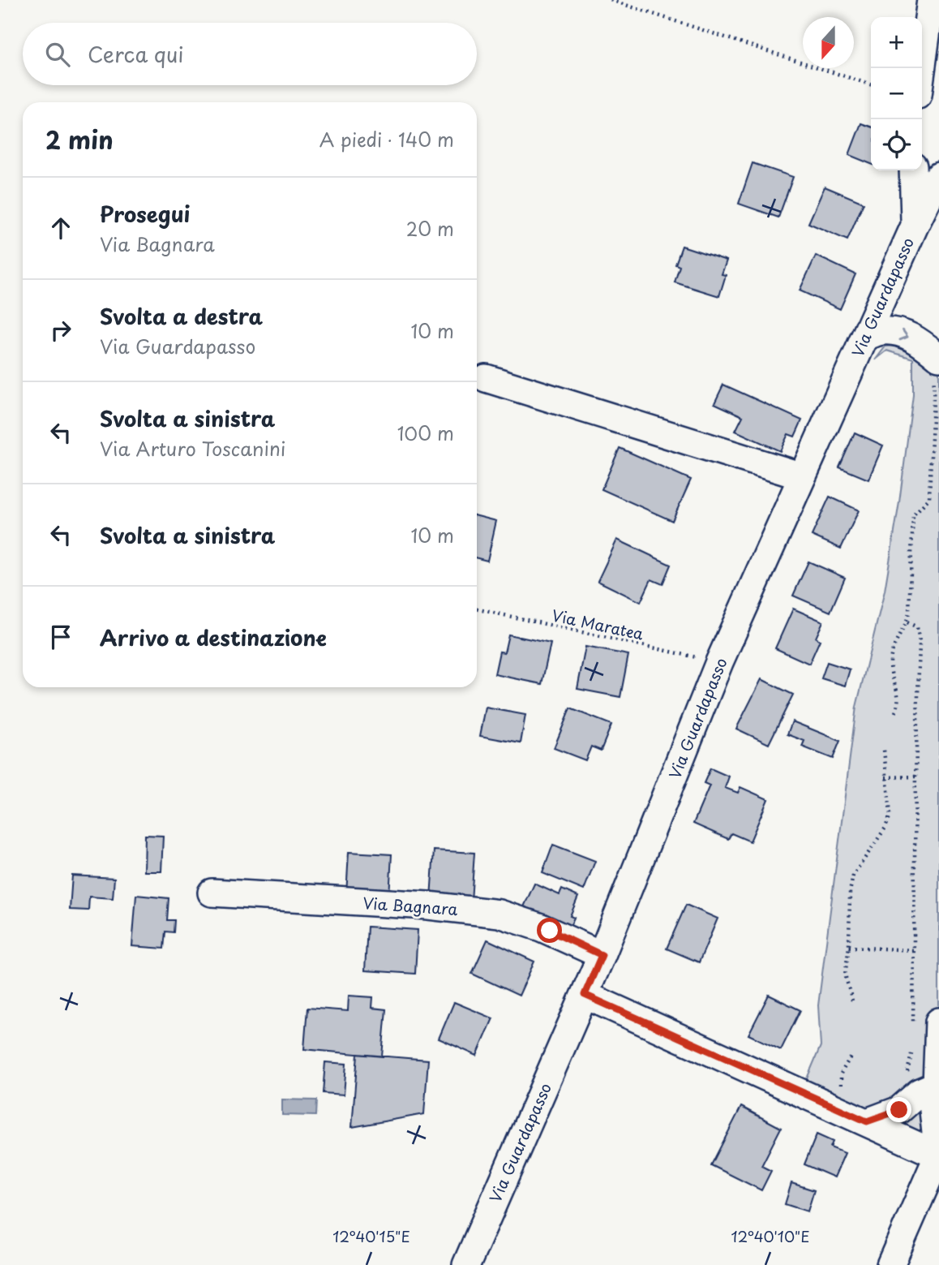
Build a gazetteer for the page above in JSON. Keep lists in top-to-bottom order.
{
  "streets": {
    "street": ["Via Guardapasso", "Via Bagnara"],
    "path": ["Via Maratea"]
  },
  "crossings": [
    ["Via Guardapasso", "Via Maratea"],
    ["Via Guardapasso", "Via Bagnara"]
  ],
  "north": "bottom",
  "page": {
    "map_buttons": ["+", "−"],
    "search": "Cerca qui",
    "heading": ["2 min", "A piedi · 140 m"],
    "list": [
      ["Prosegui", "Via Bagnara", "20 m"],
      ["Svolta a destra", "Via Guardapasso", "10 m"],
      ["Svolta a sinistra", "Via Arturo Toscanini", "100 m"],
      ["Svolta a sinistra", "10 m"],
      "Arrivo a destinazione"
    ]
  },
  "coordinates": ["12°40'15\"E", "12°40'10\"E"]
}
